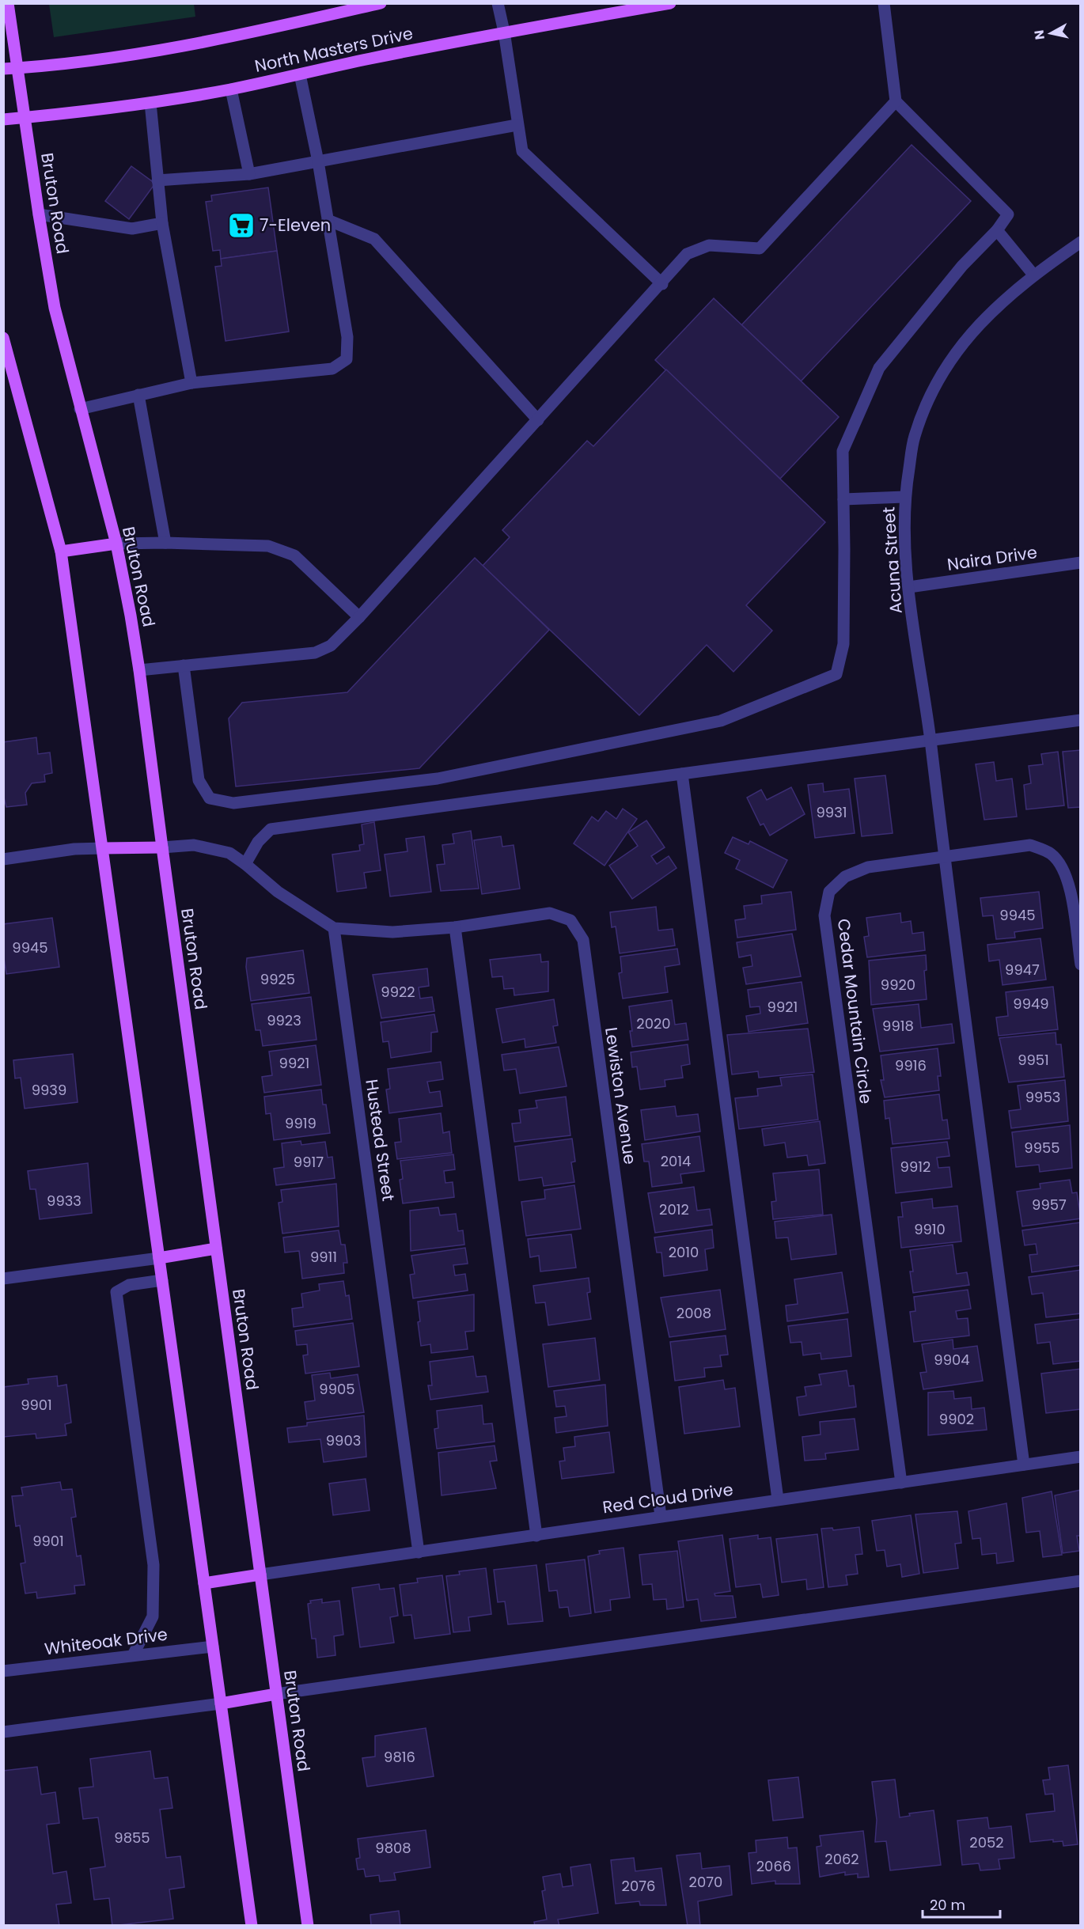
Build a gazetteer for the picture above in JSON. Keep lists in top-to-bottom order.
{
  "streets": {
    "main road": ["North Masters Drive", "Bruton Road"],
    "street": [
      "Naira Drive",
      "Acuna Street",
      "Cedar Mountain Circle",
      "Lewiston Avenue",
      "Hustead Street",
      "Red Cloud Drive",
      "Whiteoak Drive"
    ]
  },
  "crossings": [
    ["North Masters Drive", "Bruton Road"],
    ["Bruton Road", "Red Cloud Drive"],
    ["Naira Drive", "Acuna Street"],
    ["Acuna Street", "Cedar Mountain Circle"],
    ["Acuna Street", "Red Cloud Drive"],
    ["Cedar Mountain Circle", "Red Cloud Drive"],
    ["Lewiston Avenue", "Hustead Street"],
    ["Lewiston Avenue", "Red Cloud Drive"],
    ["Hustead Street", "Red Cloud Drive"]
  ],
  "places": {
    "supermarket": ["7-Eleven"]
  },
  "house_numbers": [
    "9931",
    "9945",
    "9945",
    "9947",
    "9925",
    "9920",
    "9922",
    "9949",
    "9921",
    "9923",
    "2020",
    "9918",
    "9951",
    "9921",
    "9916",
    "9939",
    "9953",
    "9919",
    "9955",
    "2014",
    "9917",
    "9912",
    "9933",
    "9957",
    "2012",
    "9910",
    "2010",
    "9911",
    "2008",
    "9904",
    "9905",
    "9901",
    "9902",
    "9903",
    "9901",
    "9816",
    "9855",
    "2052",
    "9808",
    "2062",
    "2066",
    "2070",
    "2076"
  ],
  "scale_bar": "20 m",
  "north": "left"
}
